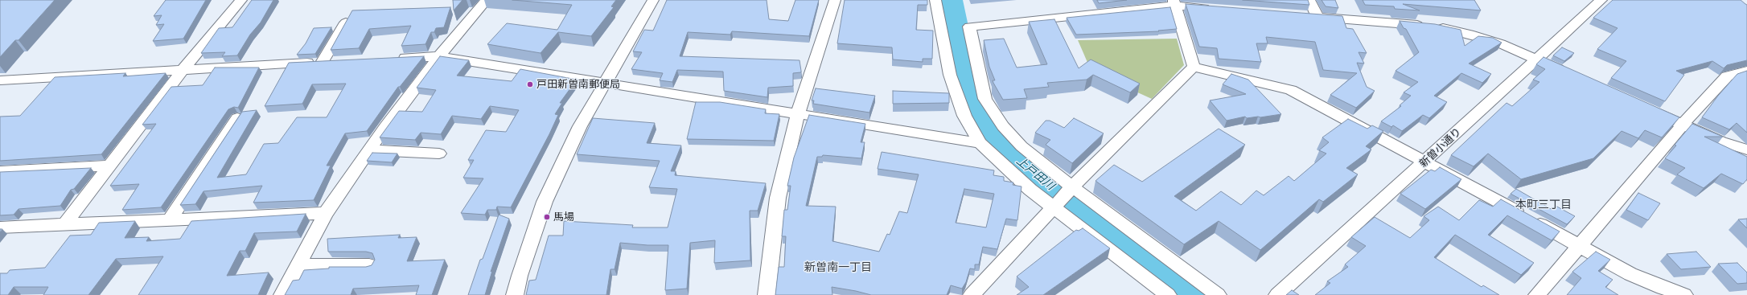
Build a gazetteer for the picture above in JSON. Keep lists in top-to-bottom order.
{
  "streets": {
    "street": ["新曽小通り"]
  },
  "districts": ["本町三丁目", "新曽南一丁目"],
  "water": ["上戸田川"],
  "places": ["戸田新曽南郵便局", "馬場"]
}
